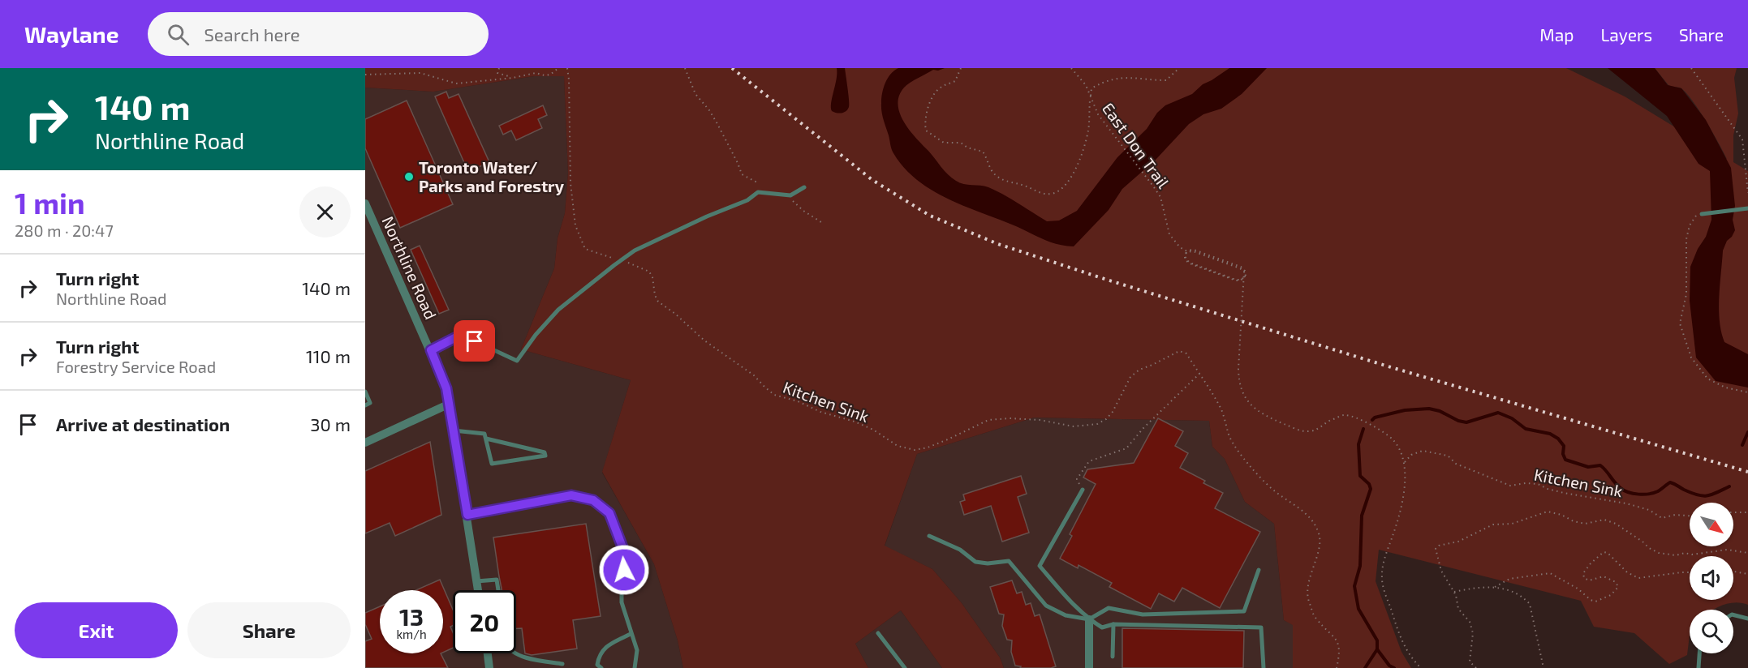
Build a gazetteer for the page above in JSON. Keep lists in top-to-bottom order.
{
  "streets": {
    "street": ["Northline Road"],
    "path": ["East Don Trail", "Kitchen Sink"]
  },
  "crossings": [
    ["East Don Trail", "Kitchen Sink"]
  ],
  "places": ["Toronto Water/ Parks and Forestry"],
  "north": "bottom right",
  "page": {
    "header": "Waylane",
    "search": "Search here",
    "nav": ["Map", "Layers", "Share"],
    "turn": ["140 m", "Northline Road"],
    "heading": ["1 min", "280 m · 20:47"],
    "list": [
      {
        "name": "Turn right",
        "note": "Northline Road",
        "value": "140 m"
      },
      {
        "name": "Turn right",
        "note": "Forestry Service Road",
        "value": "110 m"
      },
      {
        "name": "Arrive at destination",
        "value": "30 m"
      }
    ],
    "speed": "13 km/h",
    "limit": "20",
    "buttons": ["Exit", "Share"]
  }
}
